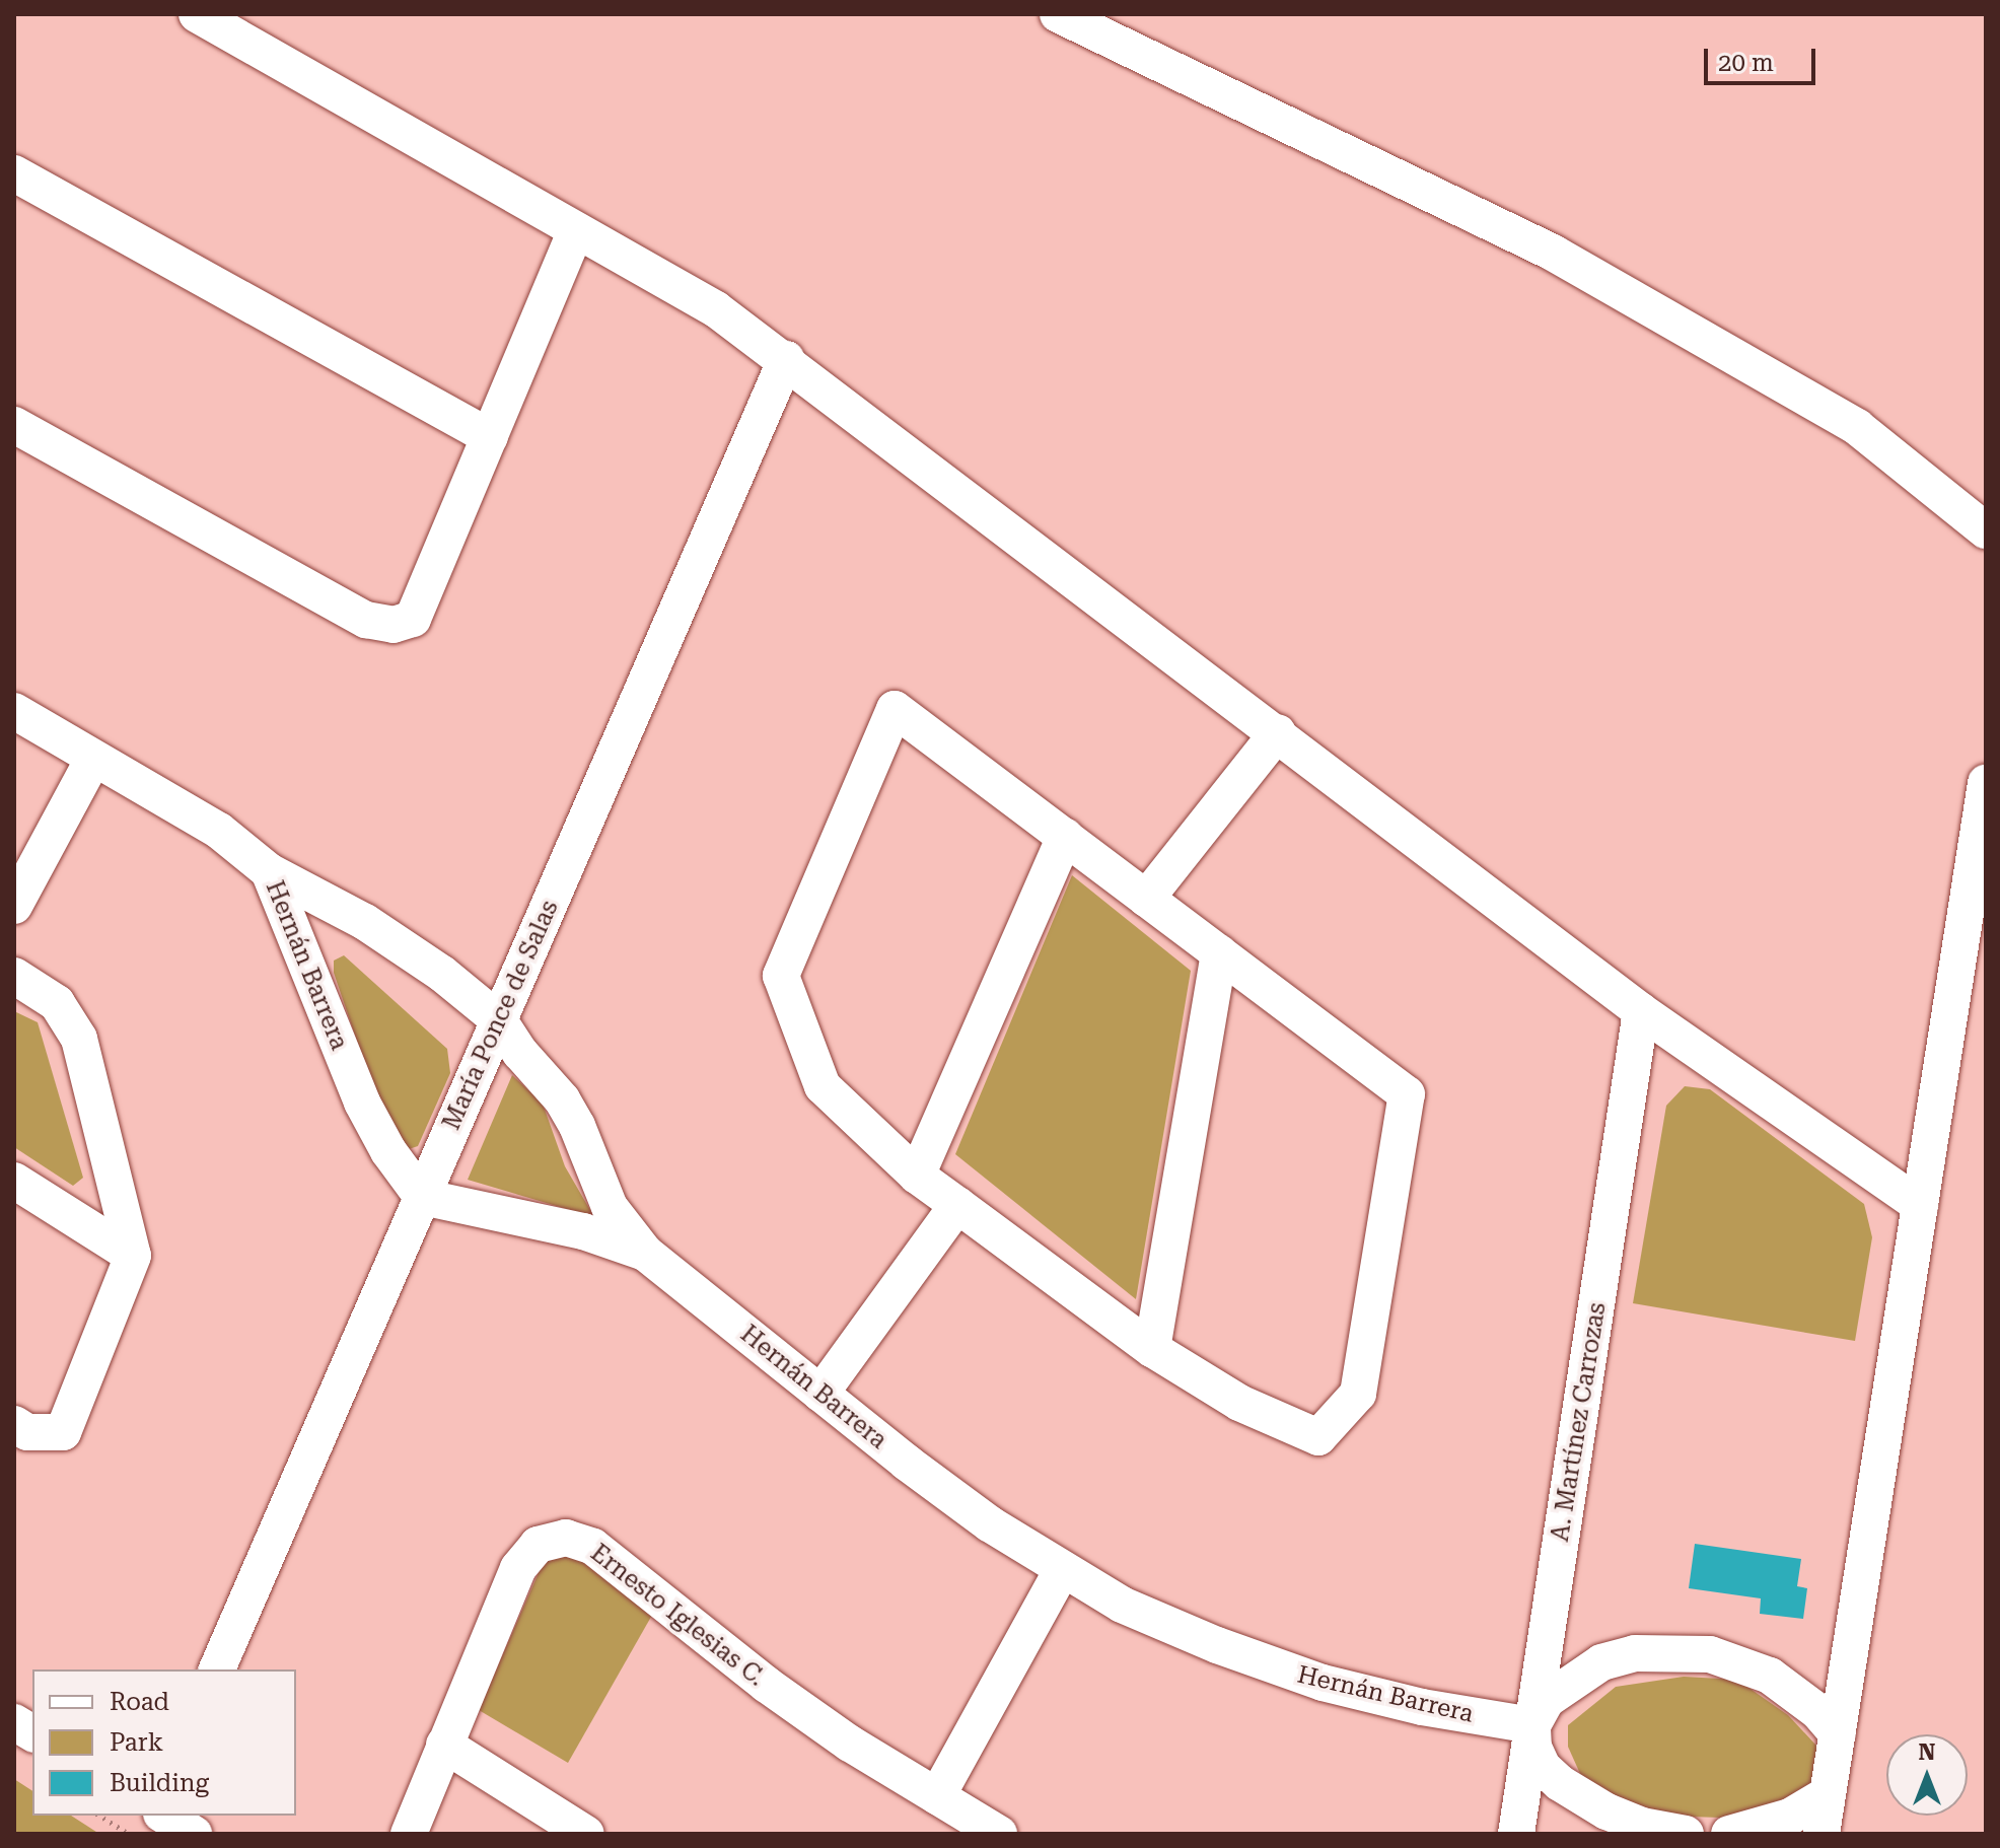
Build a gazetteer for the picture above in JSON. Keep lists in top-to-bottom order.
{
  "streets": {
    "street": [
      "Hernán Barrera",
      "María Ponce de Salas",
      "A. Martínez Carrozas",
      "Ernesto Iglesias C."
    ]
  },
  "crossings": [
    ["Hernán Barrera", "María Ponce de Salas"],
    ["Hernán Barrera", "A. Martínez Carrozas"]
  ],
  "legend": ["Road", "Park", "Building"],
  "scale_bar": "20 m",
  "north": "top"
}
